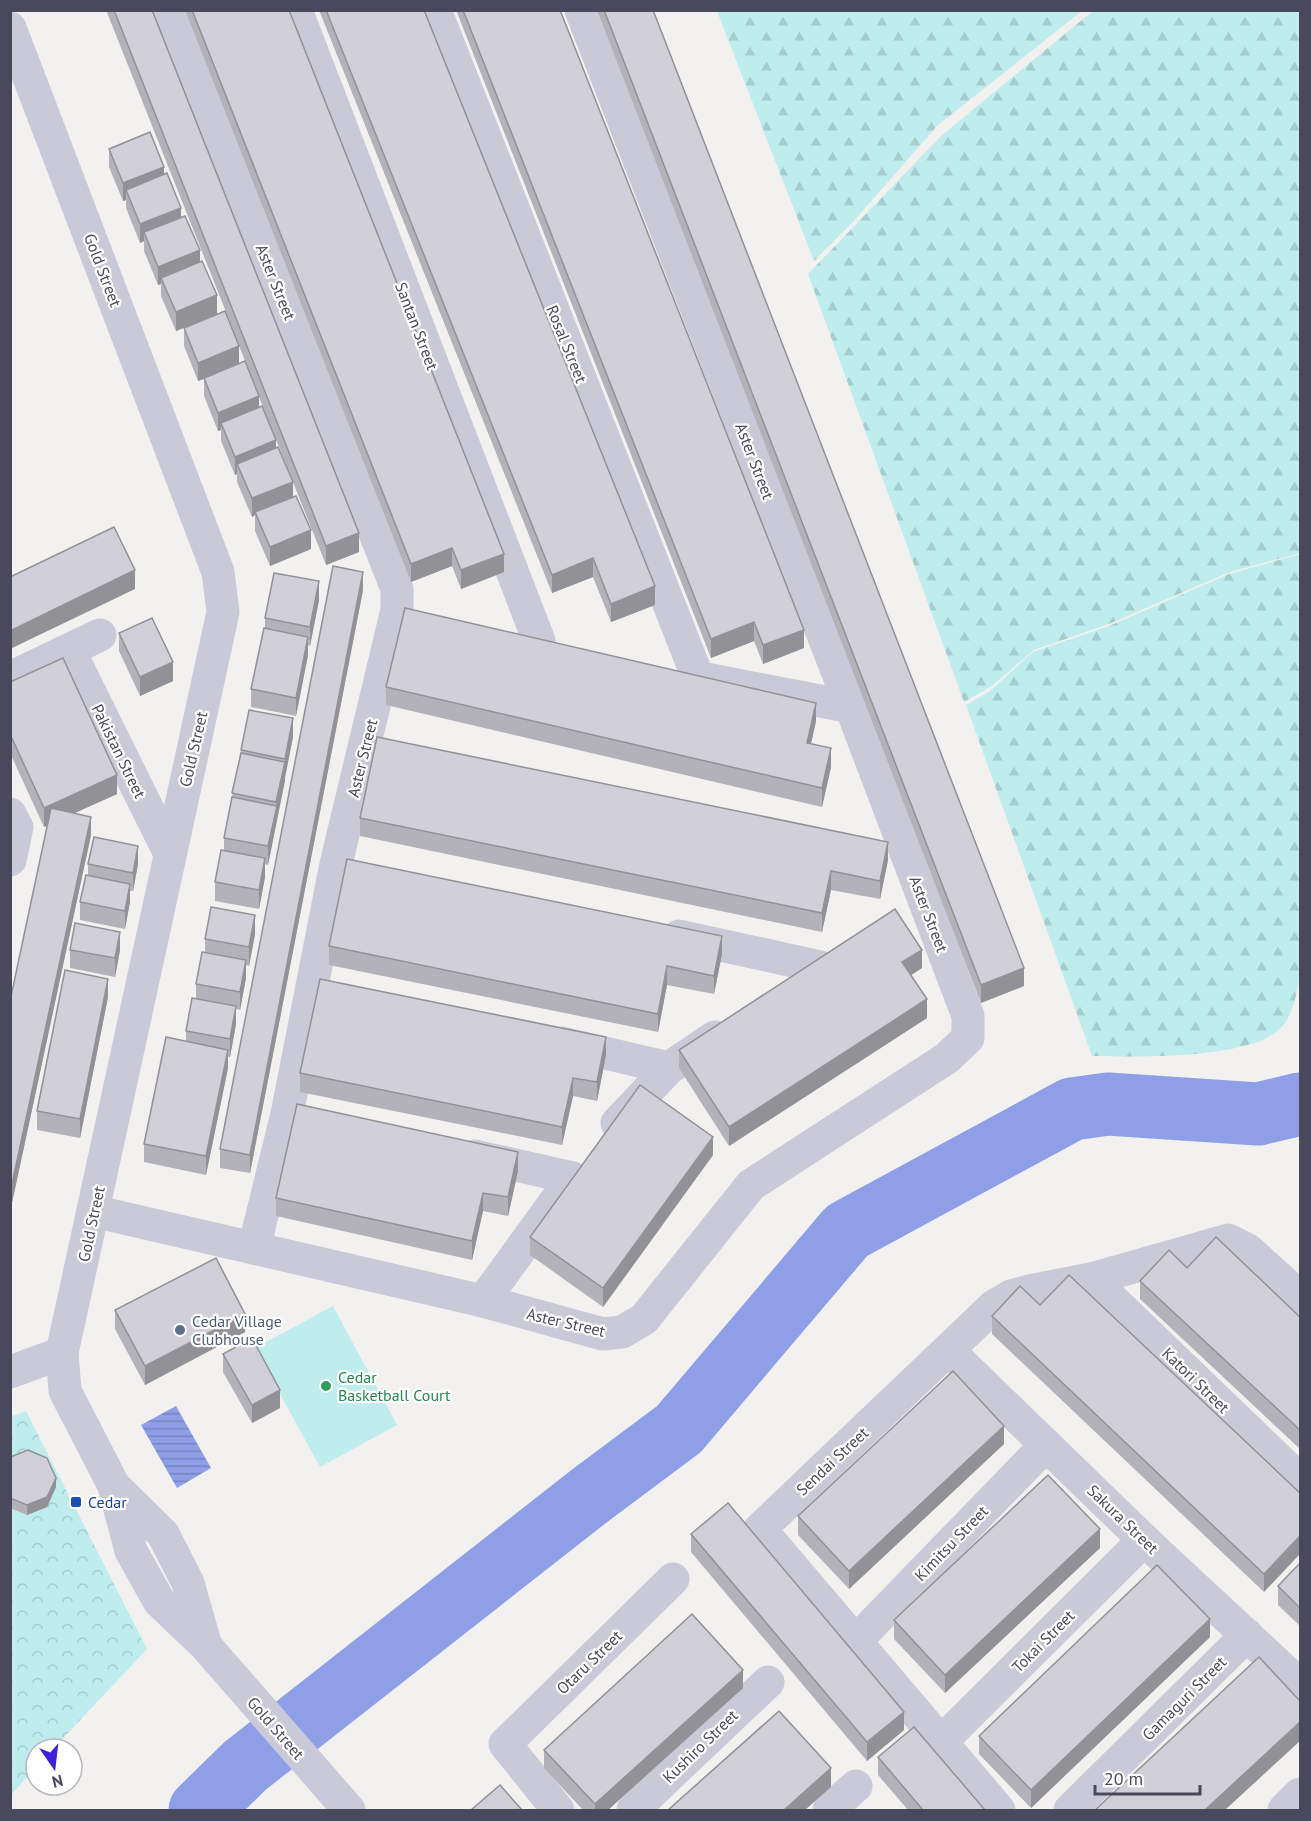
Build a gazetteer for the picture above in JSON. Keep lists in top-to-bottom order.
{
  "streets": {
    "street": [
      "Gold Street",
      "Aster Street",
      "Santan Street",
      "Rosal Street",
      "Pakistan Street",
      "Katori Street",
      "Sendai Street",
      "Sakura Street",
      "Kimitsu Street",
      "Tokai Street",
      "Otaru Street",
      "Gamaguri Street",
      "Kushiro Street"
    ]
  },
  "crossings": [
    ["Gold Street", "Aster Street"],
    ["Gold Street", "Pakistan Street"],
    ["Katori Street", "Sendai Street"],
    ["Sendai Street", "Sakura Street"],
    ["Sendai Street", "Kimitsu Street"],
    ["Sendai Street", "Tokai Street"],
    ["Sakura Street", "Kimitsu Street"],
    ["Sakura Street", "Tokai Street"],
    ["Sakura Street", "Gamaguri Street"]
  ],
  "places": {
    "other": ["Cedar Village Clubhouse", "Cedar Basketball Court"],
    "transit": ["Cedar"]
  },
  "scale_bar": "20 m",
  "north": "bottom"
}
